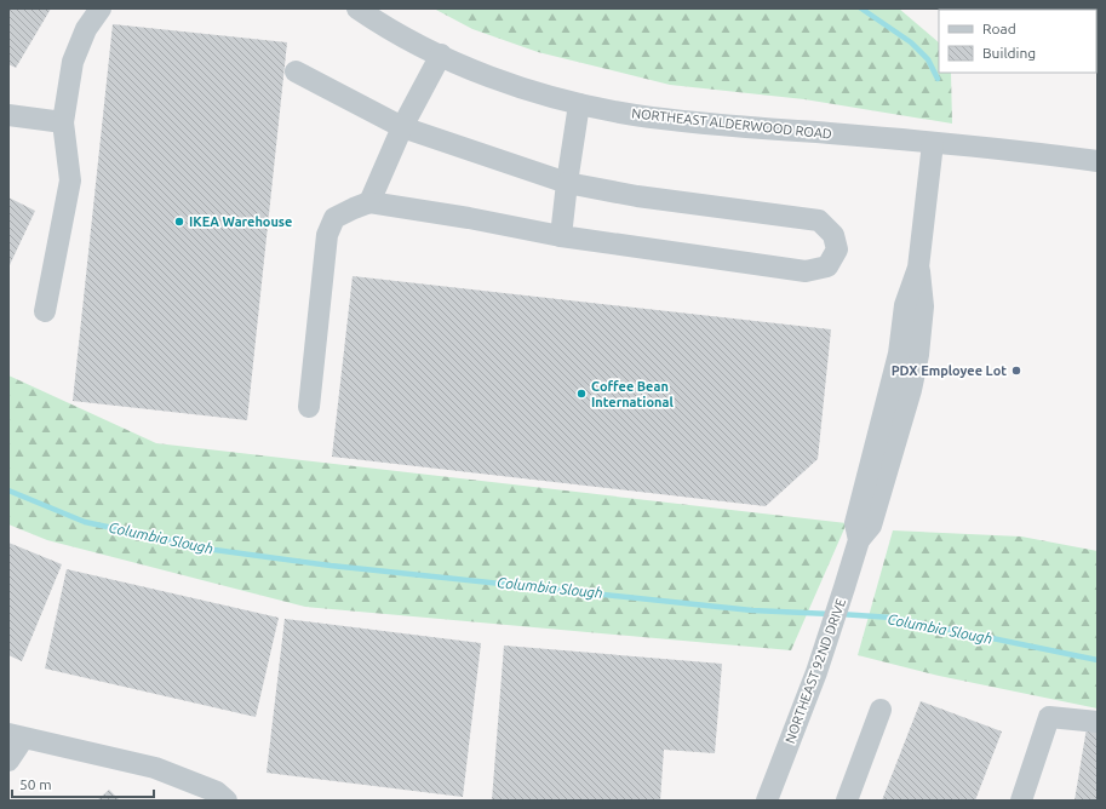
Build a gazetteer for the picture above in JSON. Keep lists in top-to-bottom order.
{
  "streets": {
    "street": ["NORTHEAST ALDERWOOD ROAD", "NORTHEAST 92ND DRIVE"]
  },
  "crossings": [
    ["NORTHEAST ALDERWOOD ROAD", "NORTHEAST 92ND DRIVE"]
  ],
  "water": ["Columbia Slough"],
  "places": ["IKEA Warehouse", "PDX Employee Lot", "Coffee Bean International"],
  "legend": ["Road", "Building"],
  "scale_bar": "50 m"
}
